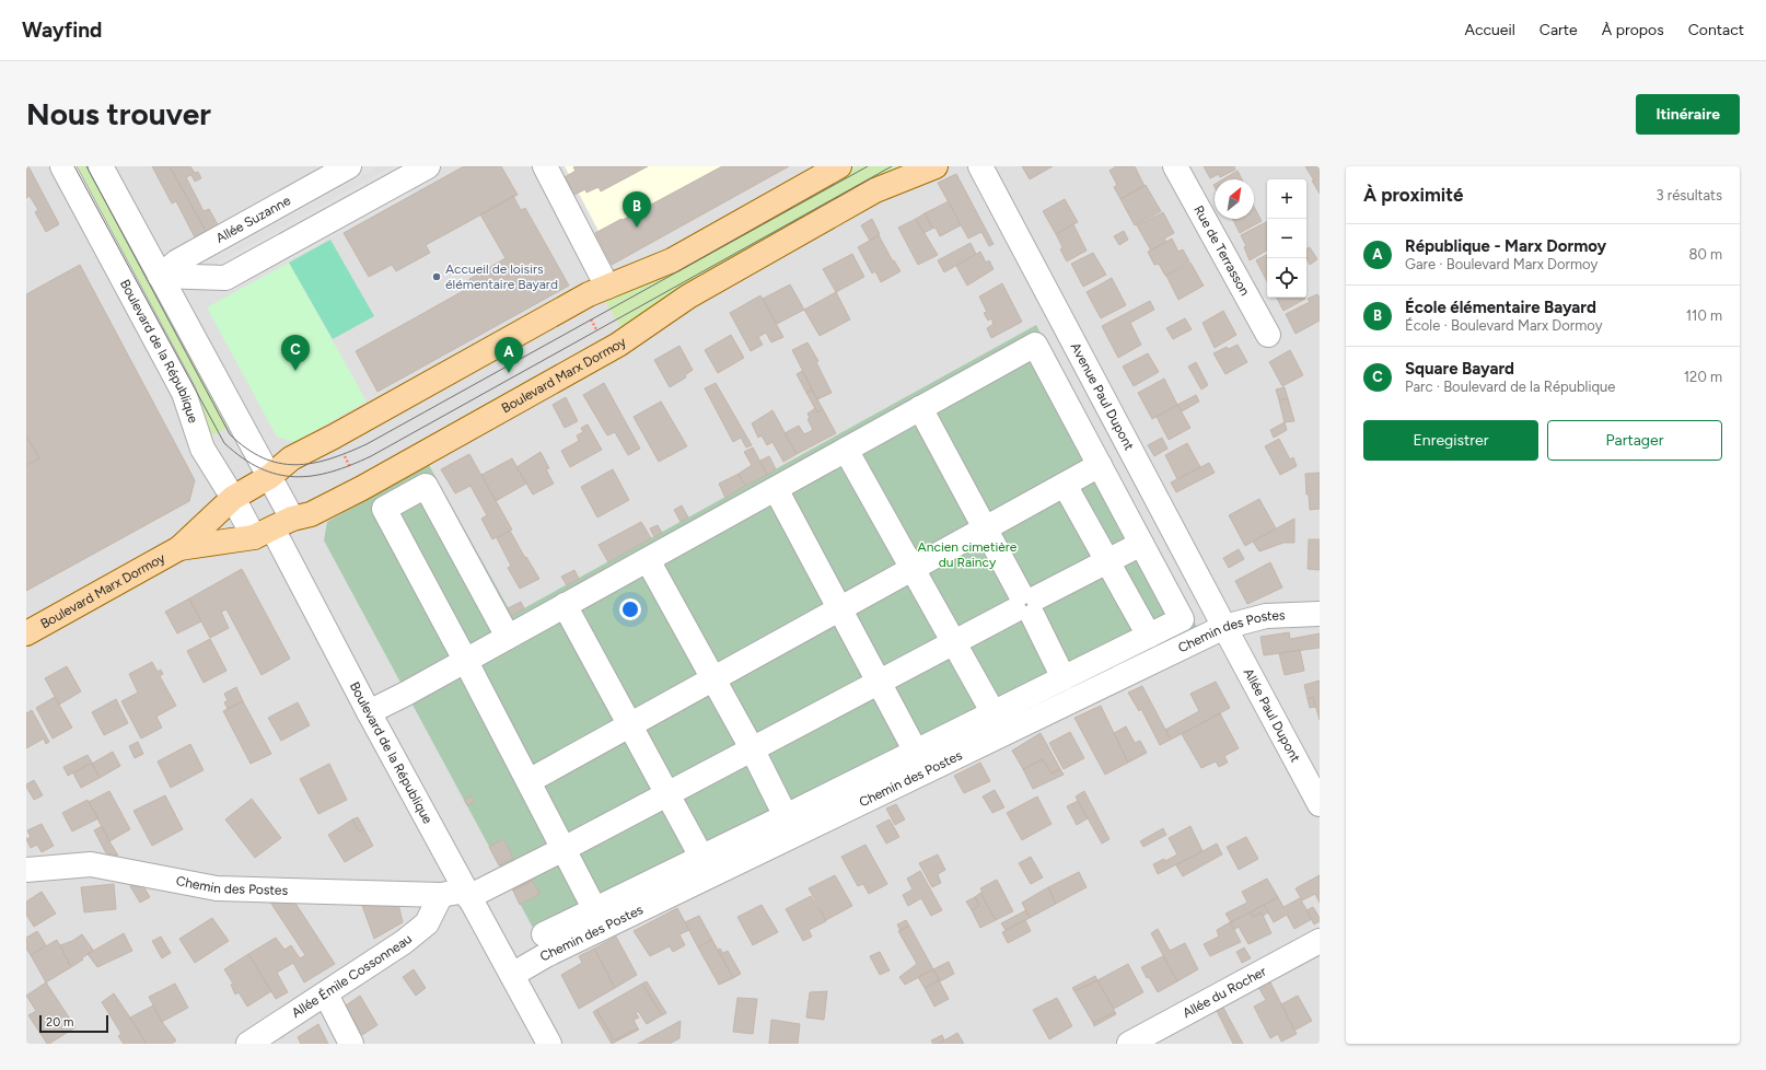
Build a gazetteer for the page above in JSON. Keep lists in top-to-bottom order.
{
  "streets": {
    "main road": ["Boulevard Marx Dormoy"],
    "street": [
      "Allée Suzanne",
      "Rue de Terrasson",
      "Boulevard de la République",
      "Avenue Paul Dupont",
      "Chemin des Postes",
      "Allée Paul Dupont",
      "Allée Émile Cossonneau",
      "Allée du Rocher"
    ]
  },
  "crossings": [
    ["Allée Suzanne", "Boulevard de la République"],
    ["Boulevard de la République", "Boulevard Marx Dormoy"],
    ["Boulevard de la République", "Chemin des Postes"],
    ["Avenue Paul Dupont", "Chemin des Postes"],
    ["Avenue Paul Dupont", "Allée Paul Dupont"],
    ["Chemin des Postes", "Allée Paul Dupont"],
    ["Chemin des Postes", "Allée Émile Cossonneau"]
  ],
  "parks": ["Ancien cimetière du Raincy"],
  "places": ["Accueil de loisirs élémentaire Bayard"],
  "scale_bar": "20 m",
  "north": "top right",
  "page": {
    "header": "Wayfind",
    "nav": [
      "Accueil",
      "Carte",
      "À propos",
      "Contact"
    ],
    "buttons": [
      "Itinéraire",
      ["Enregistrer", "Partager"]
    ],
    "title": "Nous trouver",
    "heading": ["À proximité", "3 résultats"],
    "map_buttons": ["+", "−"],
    "pins": ["B", "C", "A"],
    "list": [
      {
        "mark": "A",
        "name": "République - Marx Dormoy",
        "note": "Gare · Boulevard Marx Dormoy",
        "value": "80 m"
      },
      {
        "mark": "B",
        "name": "École élémentaire Bayard",
        "note": "École · Boulevard Marx Dormoy",
        "value": "110 m"
      },
      {
        "mark": "C",
        "name": "Square Bayard",
        "note": "Parc · Boulevard de la République",
        "value": "120 m"
      }
    ],
    "scale": "20 m"
  }
}
